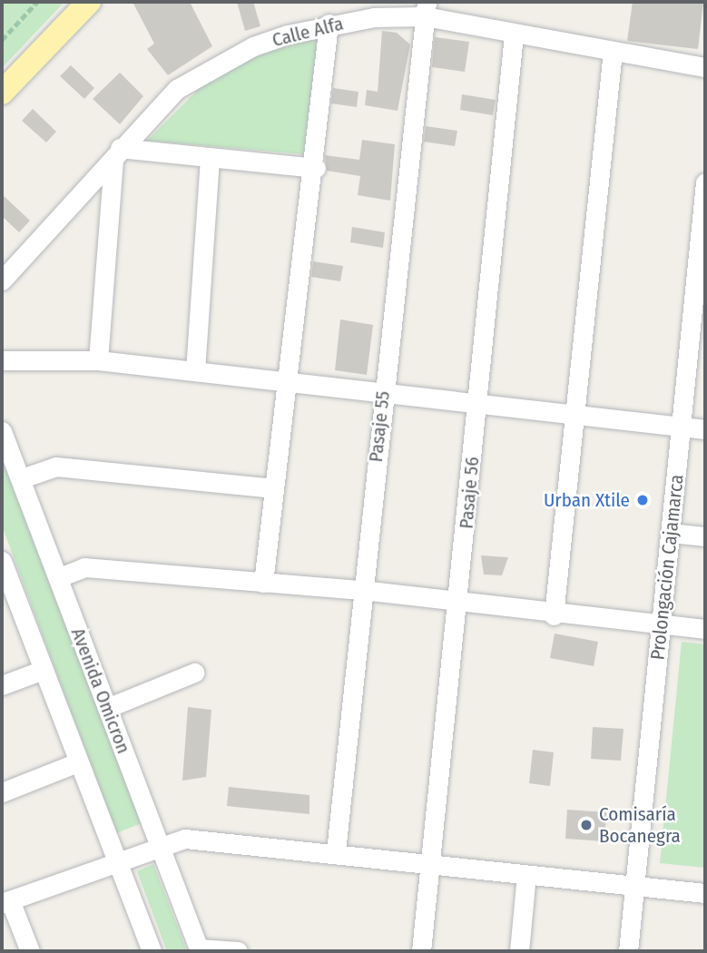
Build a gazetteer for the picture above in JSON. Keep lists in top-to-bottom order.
{
  "streets": {
    "street": [
      "Calle Alfa",
      "Pasaje 55",
      "Pasaje 56",
      "Prolongación Cajamarca",
      "Avenida Omicron"
    ]
  },
  "crossings": [
    ["Calle Alfa", "Pasaje 55"],
    ["Calle Alfa", "Pasaje 56"]
  ],
  "places": ["Urban Xtile", "Comisaría Bocanegra"]
}
